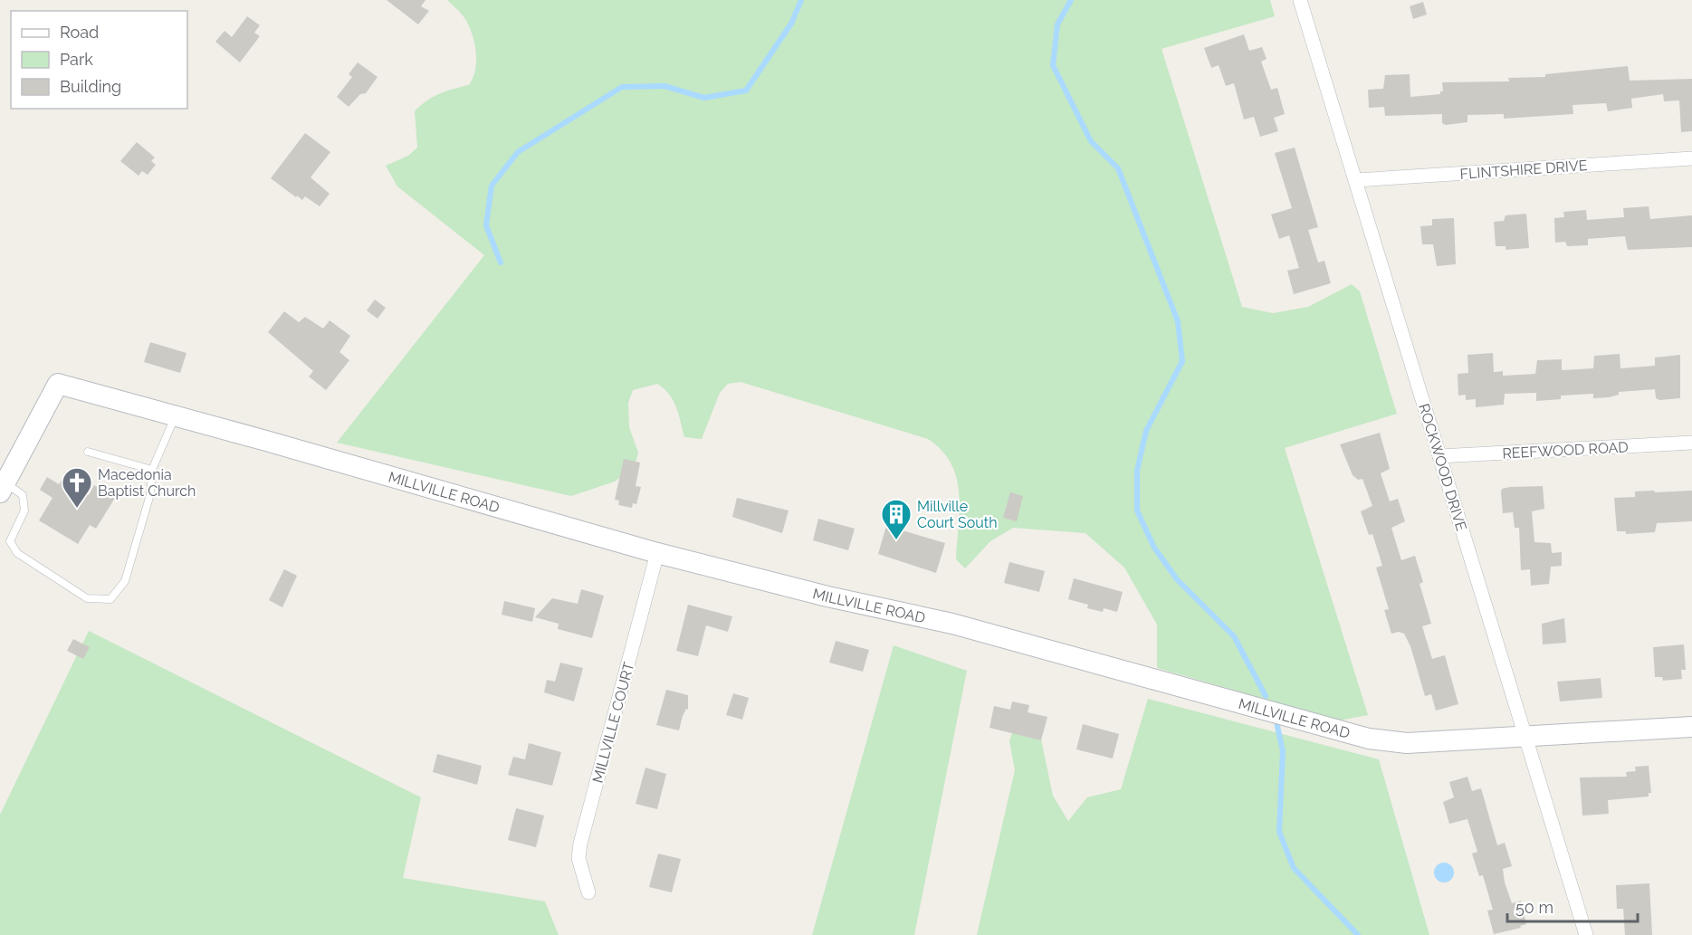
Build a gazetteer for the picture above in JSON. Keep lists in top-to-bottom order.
{
  "streets": {
    "street": [
      "FLINTSHIRE DRIVE",
      "REEFWOOD ROAD",
      "ROCKWOOD DRIVE",
      "MILLVILLE ROAD",
      "MILLVILLE COURT"
    ]
  },
  "crossings": [
    ["FLINTSHIRE DRIVE", "ROCKWOOD DRIVE"],
    ["REEFWOOD ROAD", "ROCKWOOD DRIVE"],
    ["ROCKWOOD DRIVE", "MILLVILLE ROAD"],
    ["MILLVILLE ROAD", "MILLVILLE COURT"]
  ],
  "places": {
    "church": ["Macedonia Baptist Church"],
    "building": ["Millville Court South"]
  },
  "legend": ["Road", "Park", "Building"],
  "scale_bar": "50 m"
}
